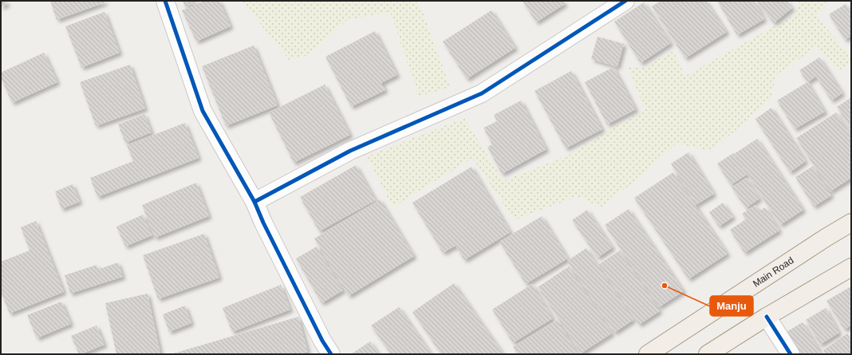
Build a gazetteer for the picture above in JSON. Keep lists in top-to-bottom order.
{
  "streets": {
    "main road": ["Main Road"]
  },
  "places": ["Manju"]
}
